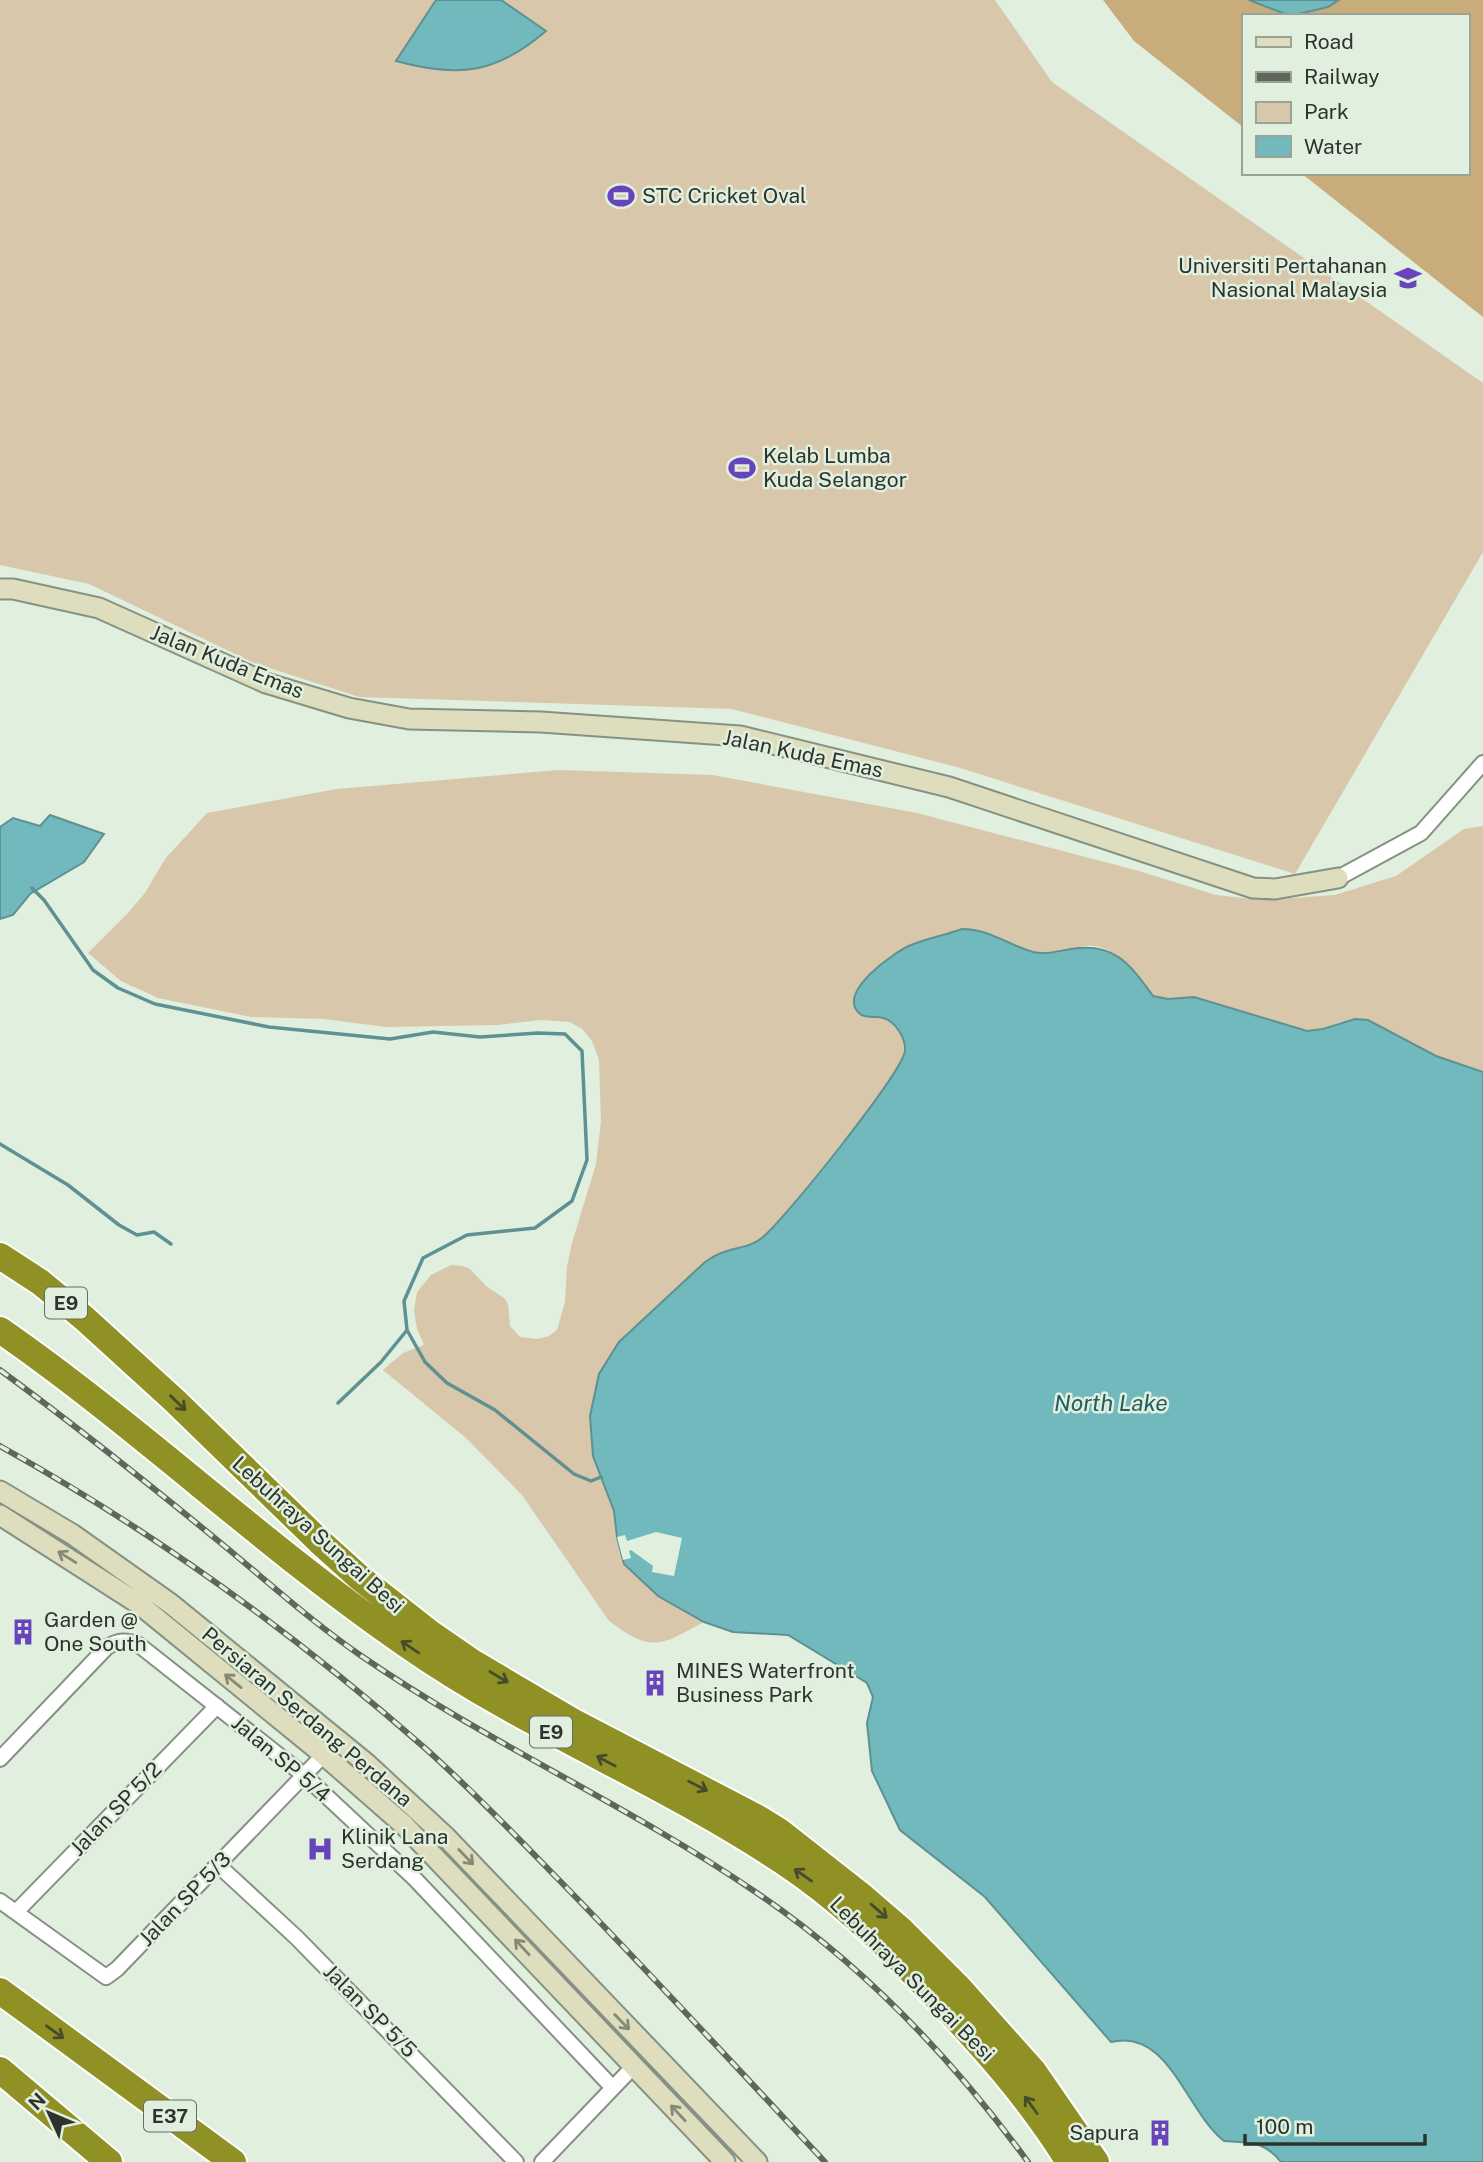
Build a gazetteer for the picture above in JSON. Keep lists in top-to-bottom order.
{
  "streets": {
    "highway": ["E9", "Lebuhraya Sungai Besi", "E37"],
    "main road": ["Jalan Kuda Emas", "Persiaran Serdang Perdana"],
    "street": [
      "Jalan SP 5/4",
      "Jalan SP 5/2",
      "Jalan SP 5/3",
      "Jalan SP 5/5"
    ]
  },
  "crossings": [
    ["Persiaran Serdang Perdana", "Jalan SP 5/3"],
    ["Jalan SP 5/4", "Jalan SP 5/2"],
    ["Jalan SP 5/4", "Jalan SP 5/3"],
    ["Jalan SP 5/2", "Jalan SP 5/3"],
    ["Jalan SP 5/3", "Jalan SP 5/5"]
  ],
  "water": ["North Lake"],
  "places": {
    "sports": ["STC Cricket Oval", "Kelab Lumba Kuda Selangor"],
    "school or university": ["Universiti Pertahanan Nasional Malaysia"],
    "building": ["Garden @ One South", "MINES Waterfront Business Park", "Sapura"],
    "hospital": ["Klinik Lana Serdang"]
  },
  "legend": [
    "Road",
    "Railway",
    "Park",
    "Water"
  ],
  "scale_bar": "100 m",
  "north": "top left"
}
